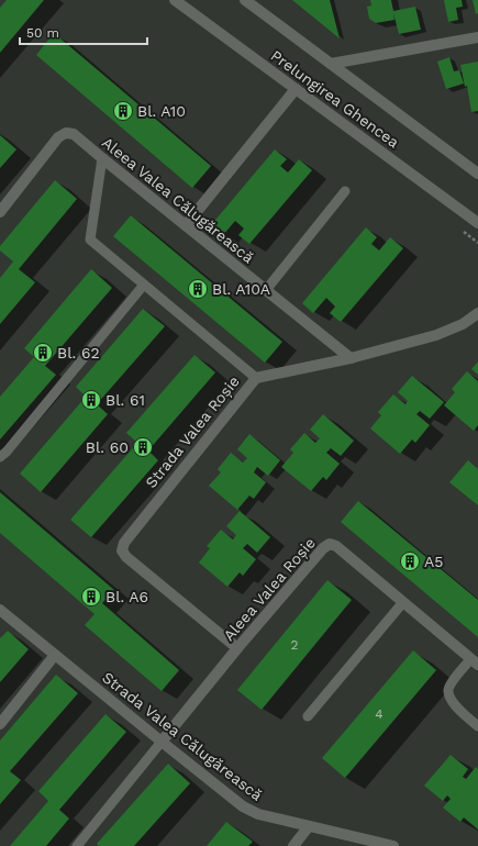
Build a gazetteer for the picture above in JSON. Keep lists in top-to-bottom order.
{
  "streets": {
    "street": [
      "Prelungirea Ghencea",
      "Aleea Valea Călugărească",
      "Strada Valea Roșie",
      "Aleea Valea Roșie",
      "Strada Valea Călugărească"
    ]
  },
  "crossings": [
    ["Aleea Valea Călugărească", "Strada Valea Roșie"],
    ["Strada Valea Roșie", "Aleea Valea Roșie"],
    ["Aleea Valea Roșie", "Strada Valea Călugărească"]
  ],
  "places": {
    "building": [
      "Bl. A10",
      "Bl. A10A",
      "Bl. 62",
      "Bl. 61",
      "Bl. 60",
      "A5",
      "Bl. A6"
    ]
  },
  "house_numbers": ["2", "4"],
  "scale_bar": "50 m"
}
